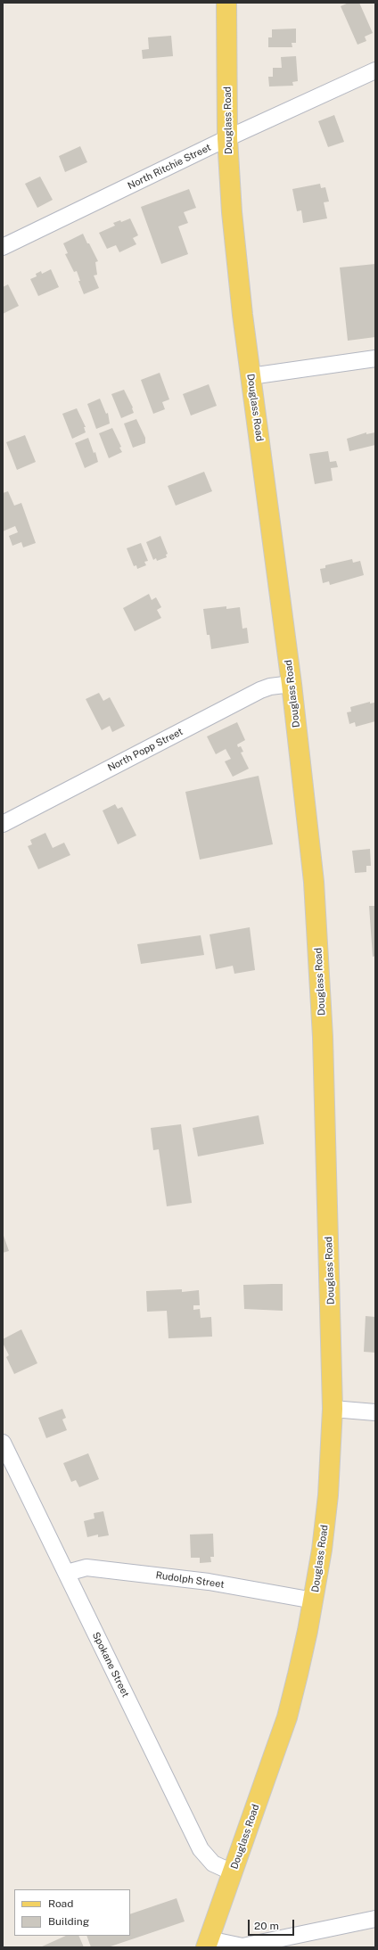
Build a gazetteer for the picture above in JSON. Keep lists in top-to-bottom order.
{
  "streets": {
    "main road": ["Douglass Road"],
    "street": [
      "North Ritchie Street",
      "North Popp Street",
      "Rudolph Street",
      "Spokane Street"
    ]
  },
  "crossings": [
    ["Douglass Road", "North Ritchie Street"],
    ["Douglass Road", "North Popp Street"],
    ["Douglass Road", "Rudolph Street"],
    ["Douglass Road", "Spokane Street"],
    ["Rudolph Street", "Spokane Street"]
  ],
  "legend": ["Road", "Building"],
  "scale_bar": "20 m"
}
